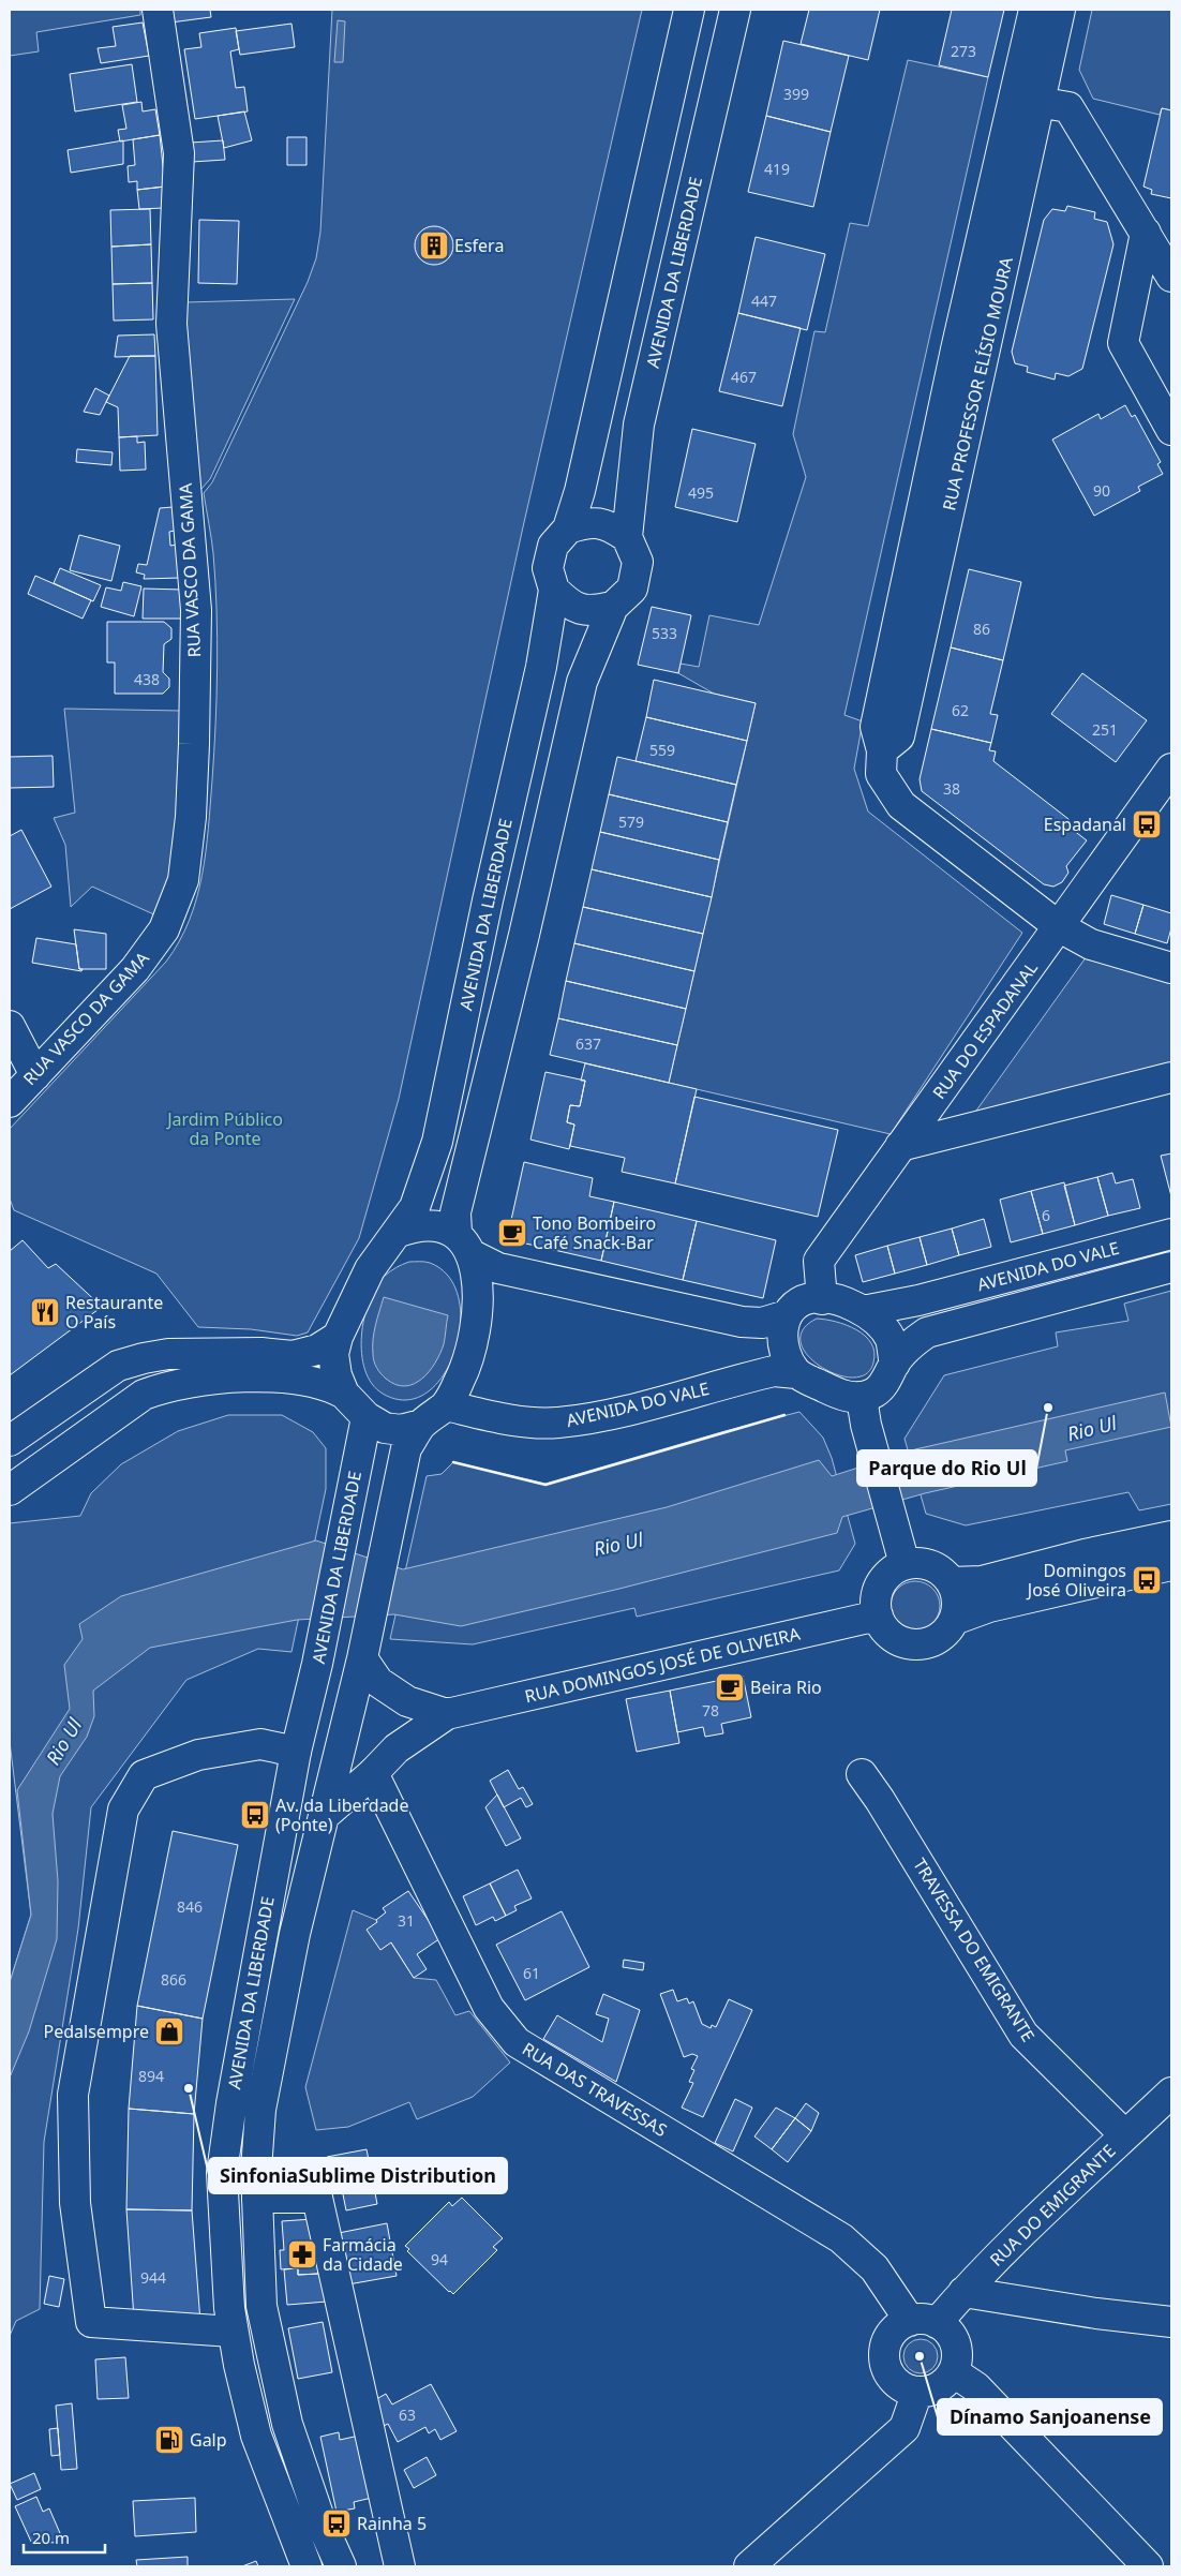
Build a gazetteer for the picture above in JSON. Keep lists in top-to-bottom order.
{
  "streets": {
    "main road": [
      "AVENIDA DA LIBERDADE",
      "RUA PROFESSOR ELÍSIO MOURA",
      "RUA VASCO DA GAMA",
      "RUA DO ESPADANAL",
      "AVENIDA DO VALE",
      "RUA DOMINGOS JOSÉ DE OLIVEIRA",
      "TRAVESSA DO EMIGRANTE",
      "RUA DAS TRAVESSAS",
      "RUA DO EMIGRANTE"
    ]
  },
  "crossings": [
    ["AVENIDA DA LIBERDADE", "AVENIDA DO VALE"],
    ["AVENIDA DA LIBERDADE", "RUA DOMINGOS JOSÉ DE OLIVEIRA"],
    ["RUA PROFESSOR ELÍSIO MOURA", "RUA DO ESPADANAL"],
    ["RUA DO ESPADANAL", "AVENIDA DO VALE"],
    ["RUA DOMINGOS JOSÉ DE OLIVEIRA", "RUA DAS TRAVESSAS"],
    ["TRAVESSA DO EMIGRANTE", "RUA DO EMIGRANTE"],
    ["RUA DAS TRAVESSAS", "RUA DO EMIGRANTE"]
  ],
  "water": ["Rio Ul"],
  "parks": ["Jardim Público da Ponte"],
  "places": {
    "building": ["Esfera"],
    "bus stop": [
      "Espadanal",
      "Domingos José Oliveira",
      "Av. da Liberdade (Ponte)",
      "Rainha 5"
    ],
    "cafe": ["Tono Bombeiro Café Snack-Bar", "Beira Rio"],
    "restaurant": ["Restaurante O País"],
    "other": ["Parque do Rio Ul", "SinfoniaSublime Distribution", "Dínamo Sanjoanense"],
    "shop": ["Pedalsempre"],
    "pharmacy": ["Farmácia da Cidade"],
    "fuel station": ["Galp"]
  },
  "house_numbers": [
    "273",
    "399",
    "419",
    "447",
    "467",
    "90",
    "495",
    "86",
    "533",
    "438",
    "62",
    "251",
    "559",
    "38",
    "579",
    "637",
    "6",
    "78",
    "846",
    "31",
    "61",
    "866",
    "894",
    "94",
    "944",
    "63"
  ],
  "scale_bar": "20 m"
}
